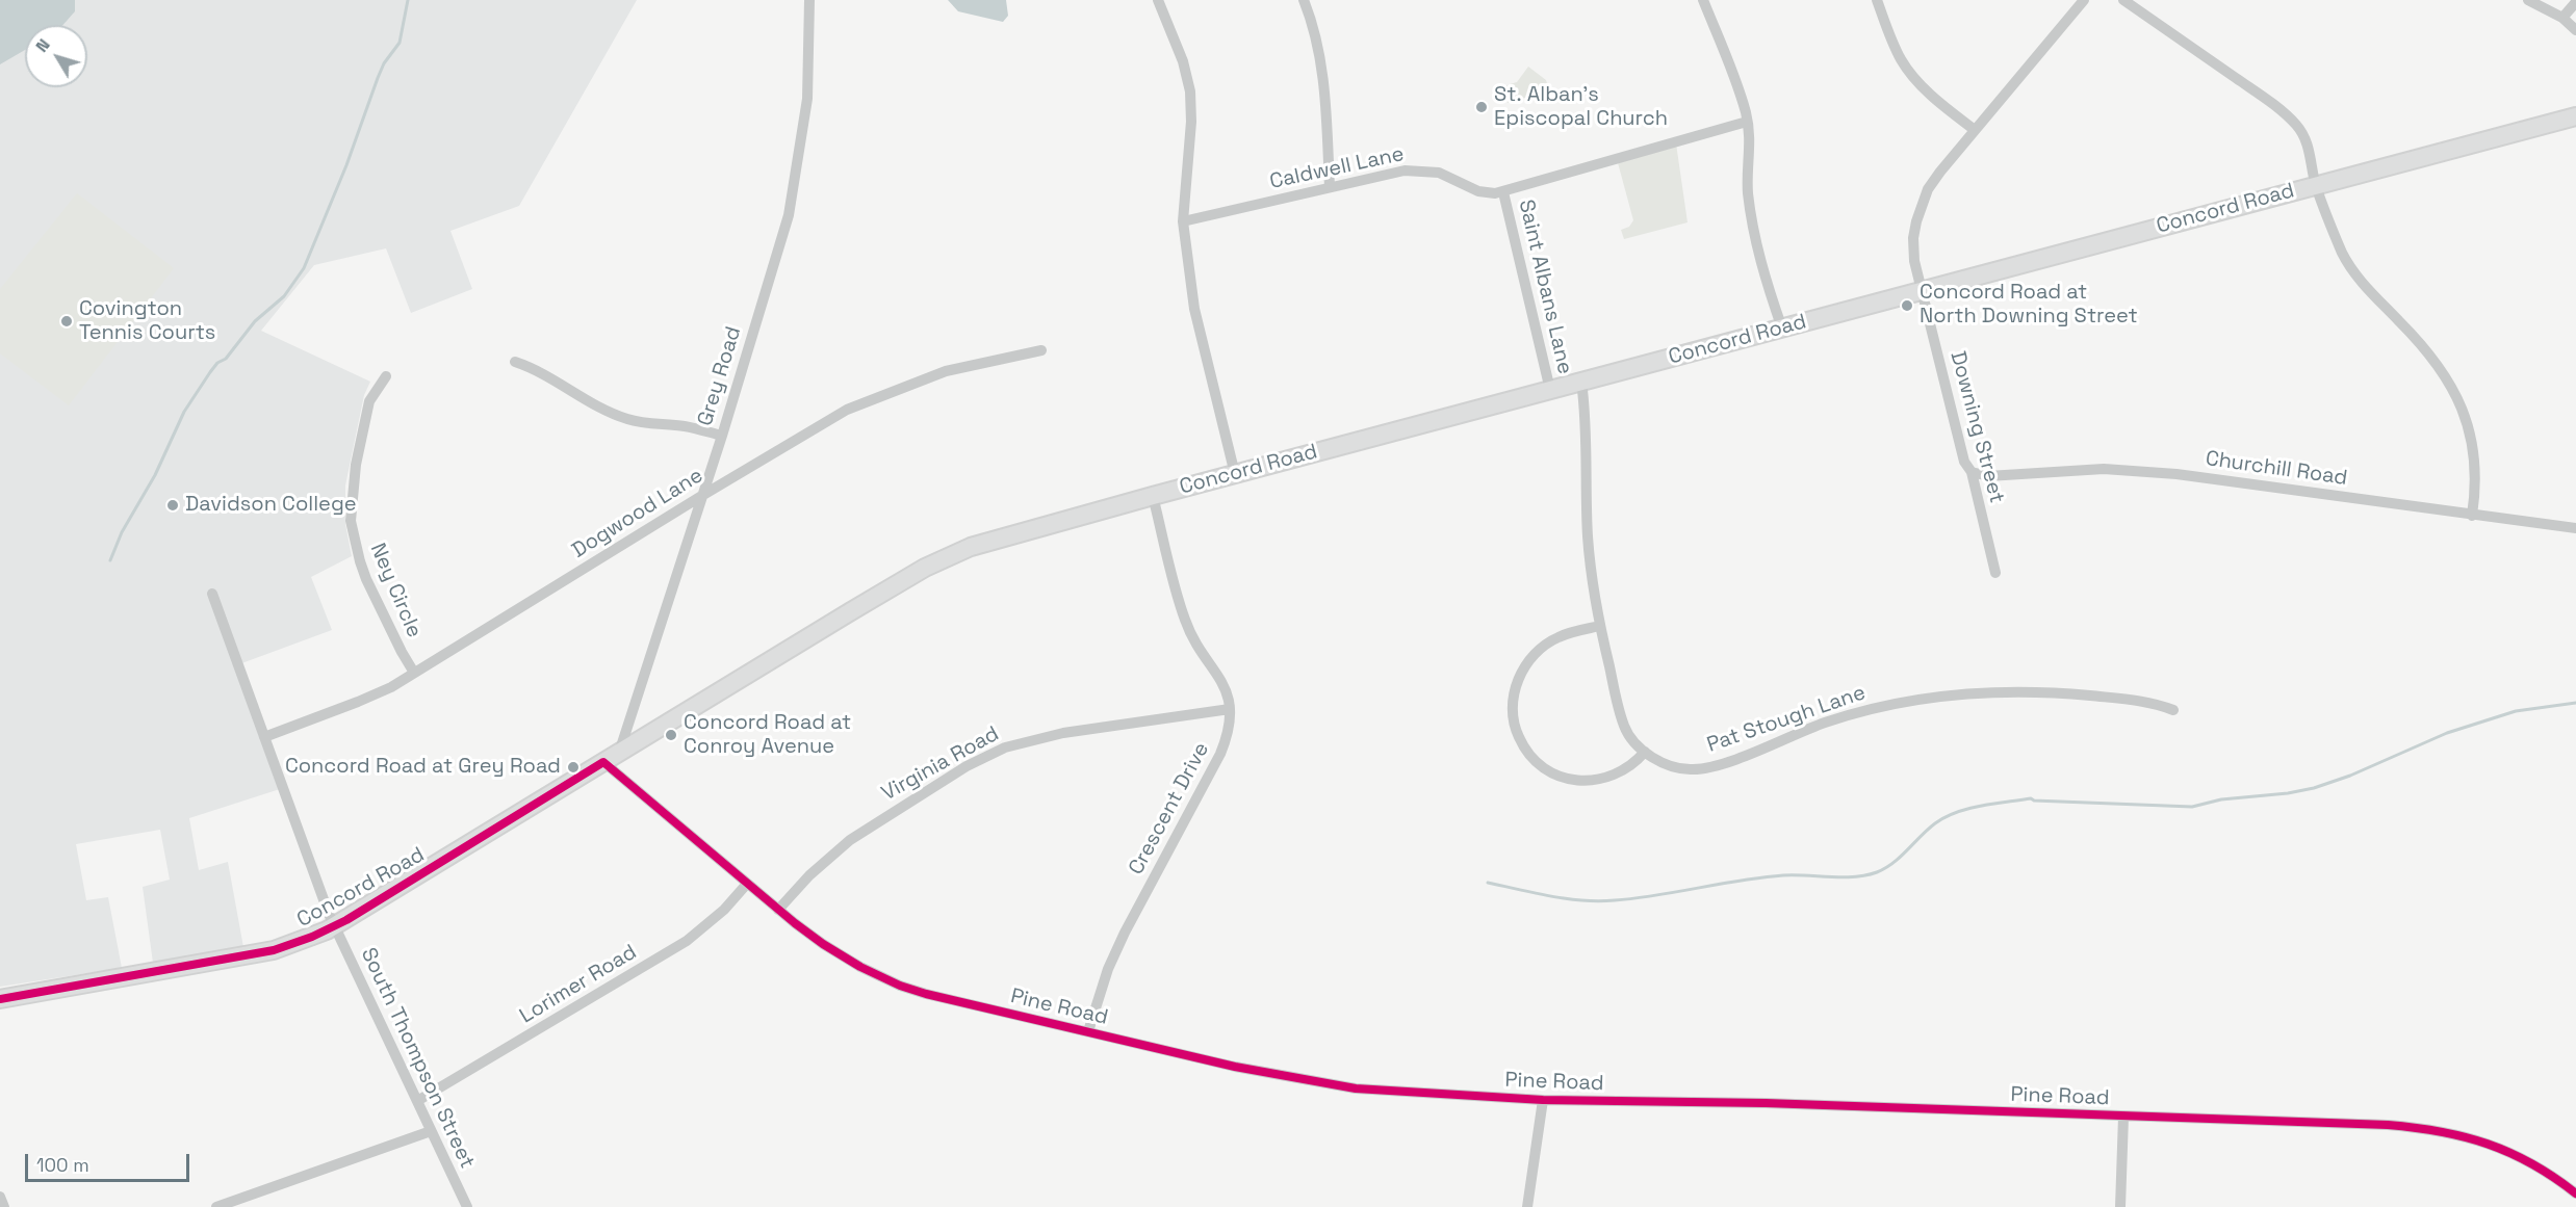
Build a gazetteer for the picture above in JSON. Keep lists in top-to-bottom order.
{
  "streets": {
    "main road": ["Concord Road"],
    "street": [
      "Caldwell Lane",
      "Saint Albans Lane",
      "Grey Road",
      "Downing Street",
      "Churchill Road",
      "Dogwood Lane",
      "Ney Circle",
      "Pat Stough Lane",
      "Virginia Road",
      "Crescent Drive",
      "Lorimer Road",
      "Pine Road",
      "South Thompson Street"
    ]
  },
  "crossings": [
    ["Caldwell Lane", "Saint Albans Lane"],
    ["Concord Road", "Saint Albans Lane"],
    ["Concord Road", "Grey Road"],
    ["Concord Road", "Downing Street"],
    ["Concord Road", "Pat Stough Lane"],
    ["Concord Road", "Crescent Drive"],
    ["Concord Road", "Pine Road"],
    ["Concord Road", "South Thompson Street"],
    ["Grey Road", "Dogwood Lane"],
    ["Downing Street", "Churchill Road"],
    ["Dogwood Lane", "Ney Circle"],
    ["Dogwood Lane", "South Thompson Street"],
    ["Virginia Road", "Crescent Drive"],
    ["Virginia Road", "Pine Road"],
    ["Crescent Drive", "Pine Road"],
    ["Lorimer Road", "Pine Road"],
    ["Lorimer Road", "South Thompson Street"]
  ],
  "places": [
    "St. Alban's Episcopal Church",
    "Concord Road at North Downing Street",
    "Covington Tennis Courts",
    "Davidson College",
    "Concord Road at Conroy Avenue",
    "Concord Road at Grey Road"
  ],
  "scale_bar": "100 m",
  "north": "top left"
}
